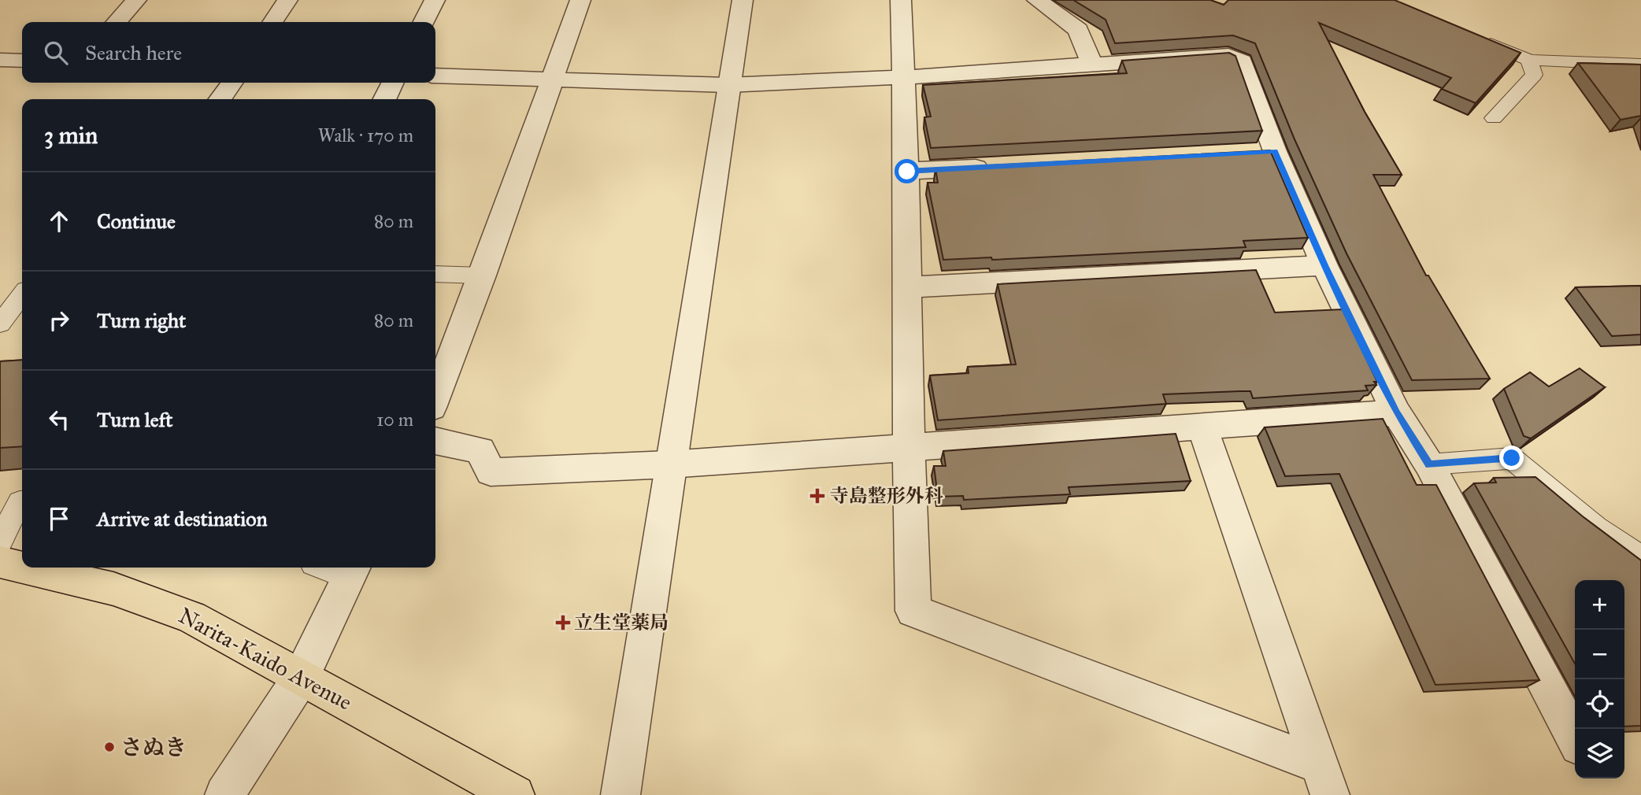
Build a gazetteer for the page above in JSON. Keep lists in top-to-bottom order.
{
  "streets": {
    "highway": ["Narita-Kaido Avenue"]
  },
  "places": {
    "health": ["寺島整形外科", "立生堂薬局"],
    "other": ["さぬき"]
  },
  "page": {
    "search": "Search here",
    "heading": ["3 min", "Walk · 170 m"],
    "list": [
      ["Continue", "80 m"],
      ["Turn right", "80 m"],
      ["Turn left", "10 m"],
      "Arrive at destination"
    ],
    "map_buttons": ["+", "−"]
  }
}
